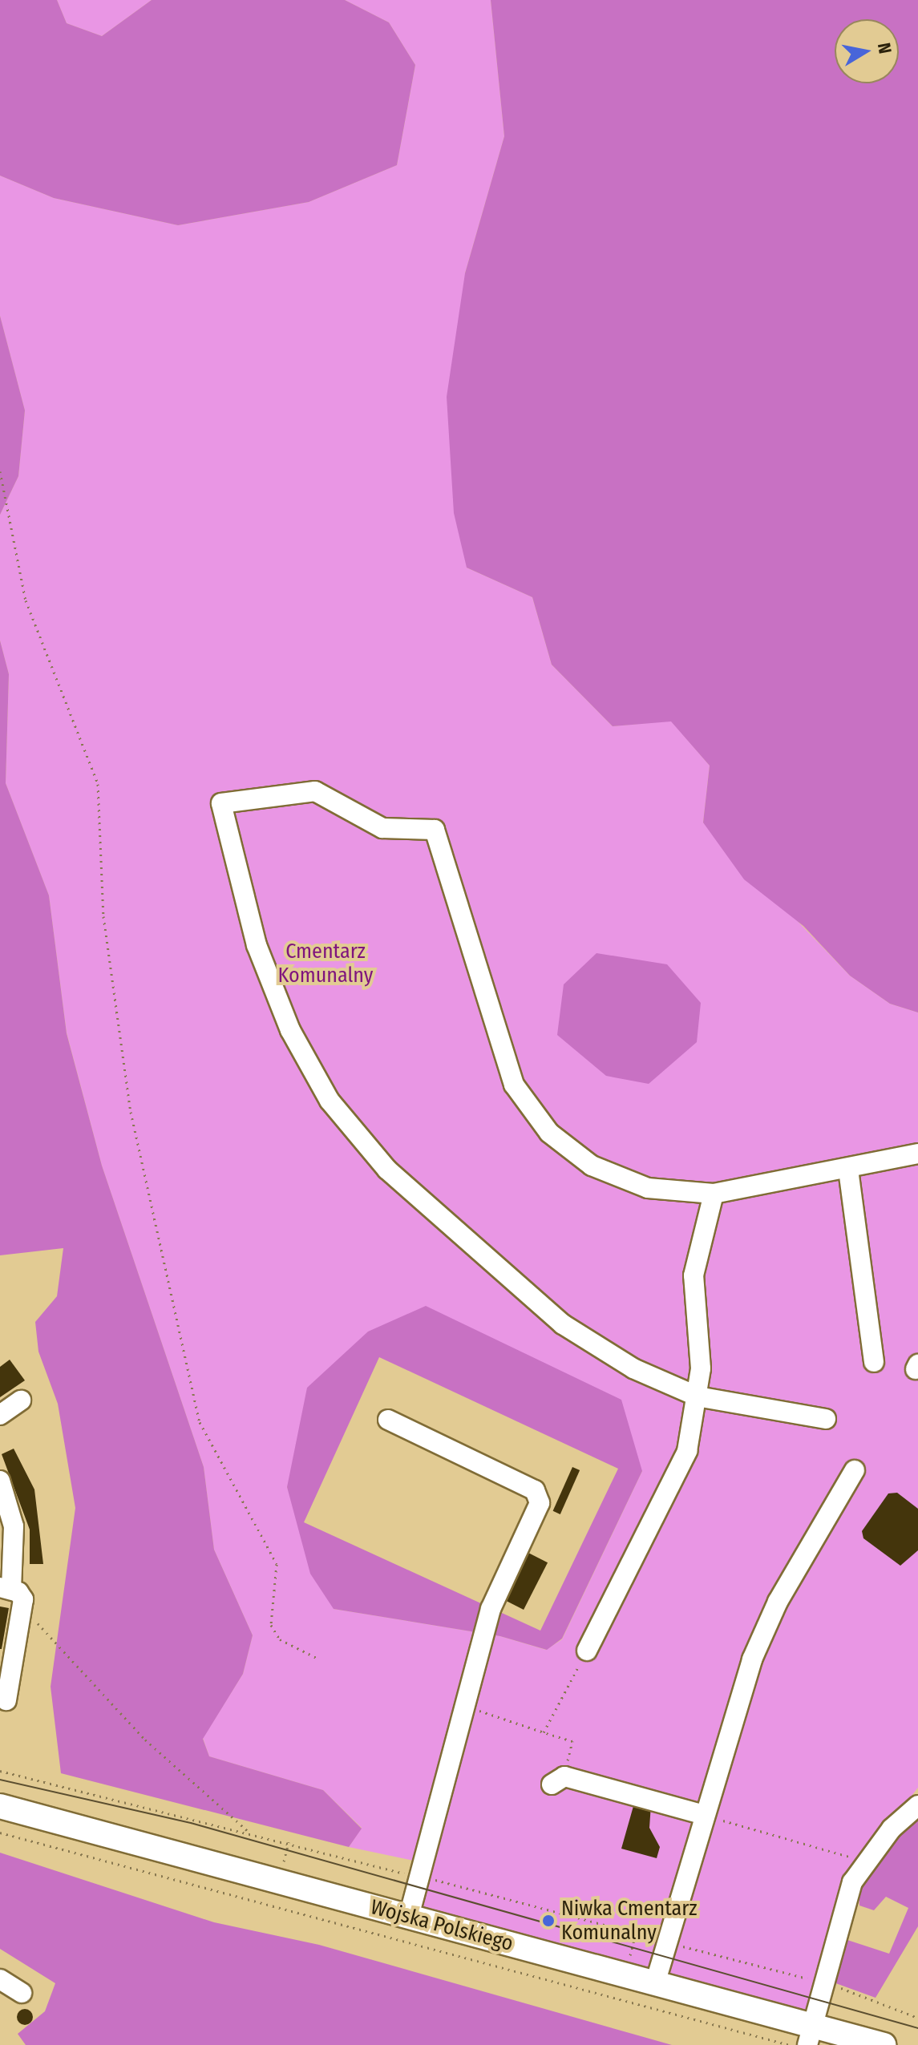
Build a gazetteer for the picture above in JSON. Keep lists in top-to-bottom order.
{
  "streets": {
    "main road": ["Wojska Polskiego"]
  },
  "parks": ["Cmentarz Komunalny"],
  "places": ["Niwka Cmentarz Komunalny"],
  "north": "right"
}
